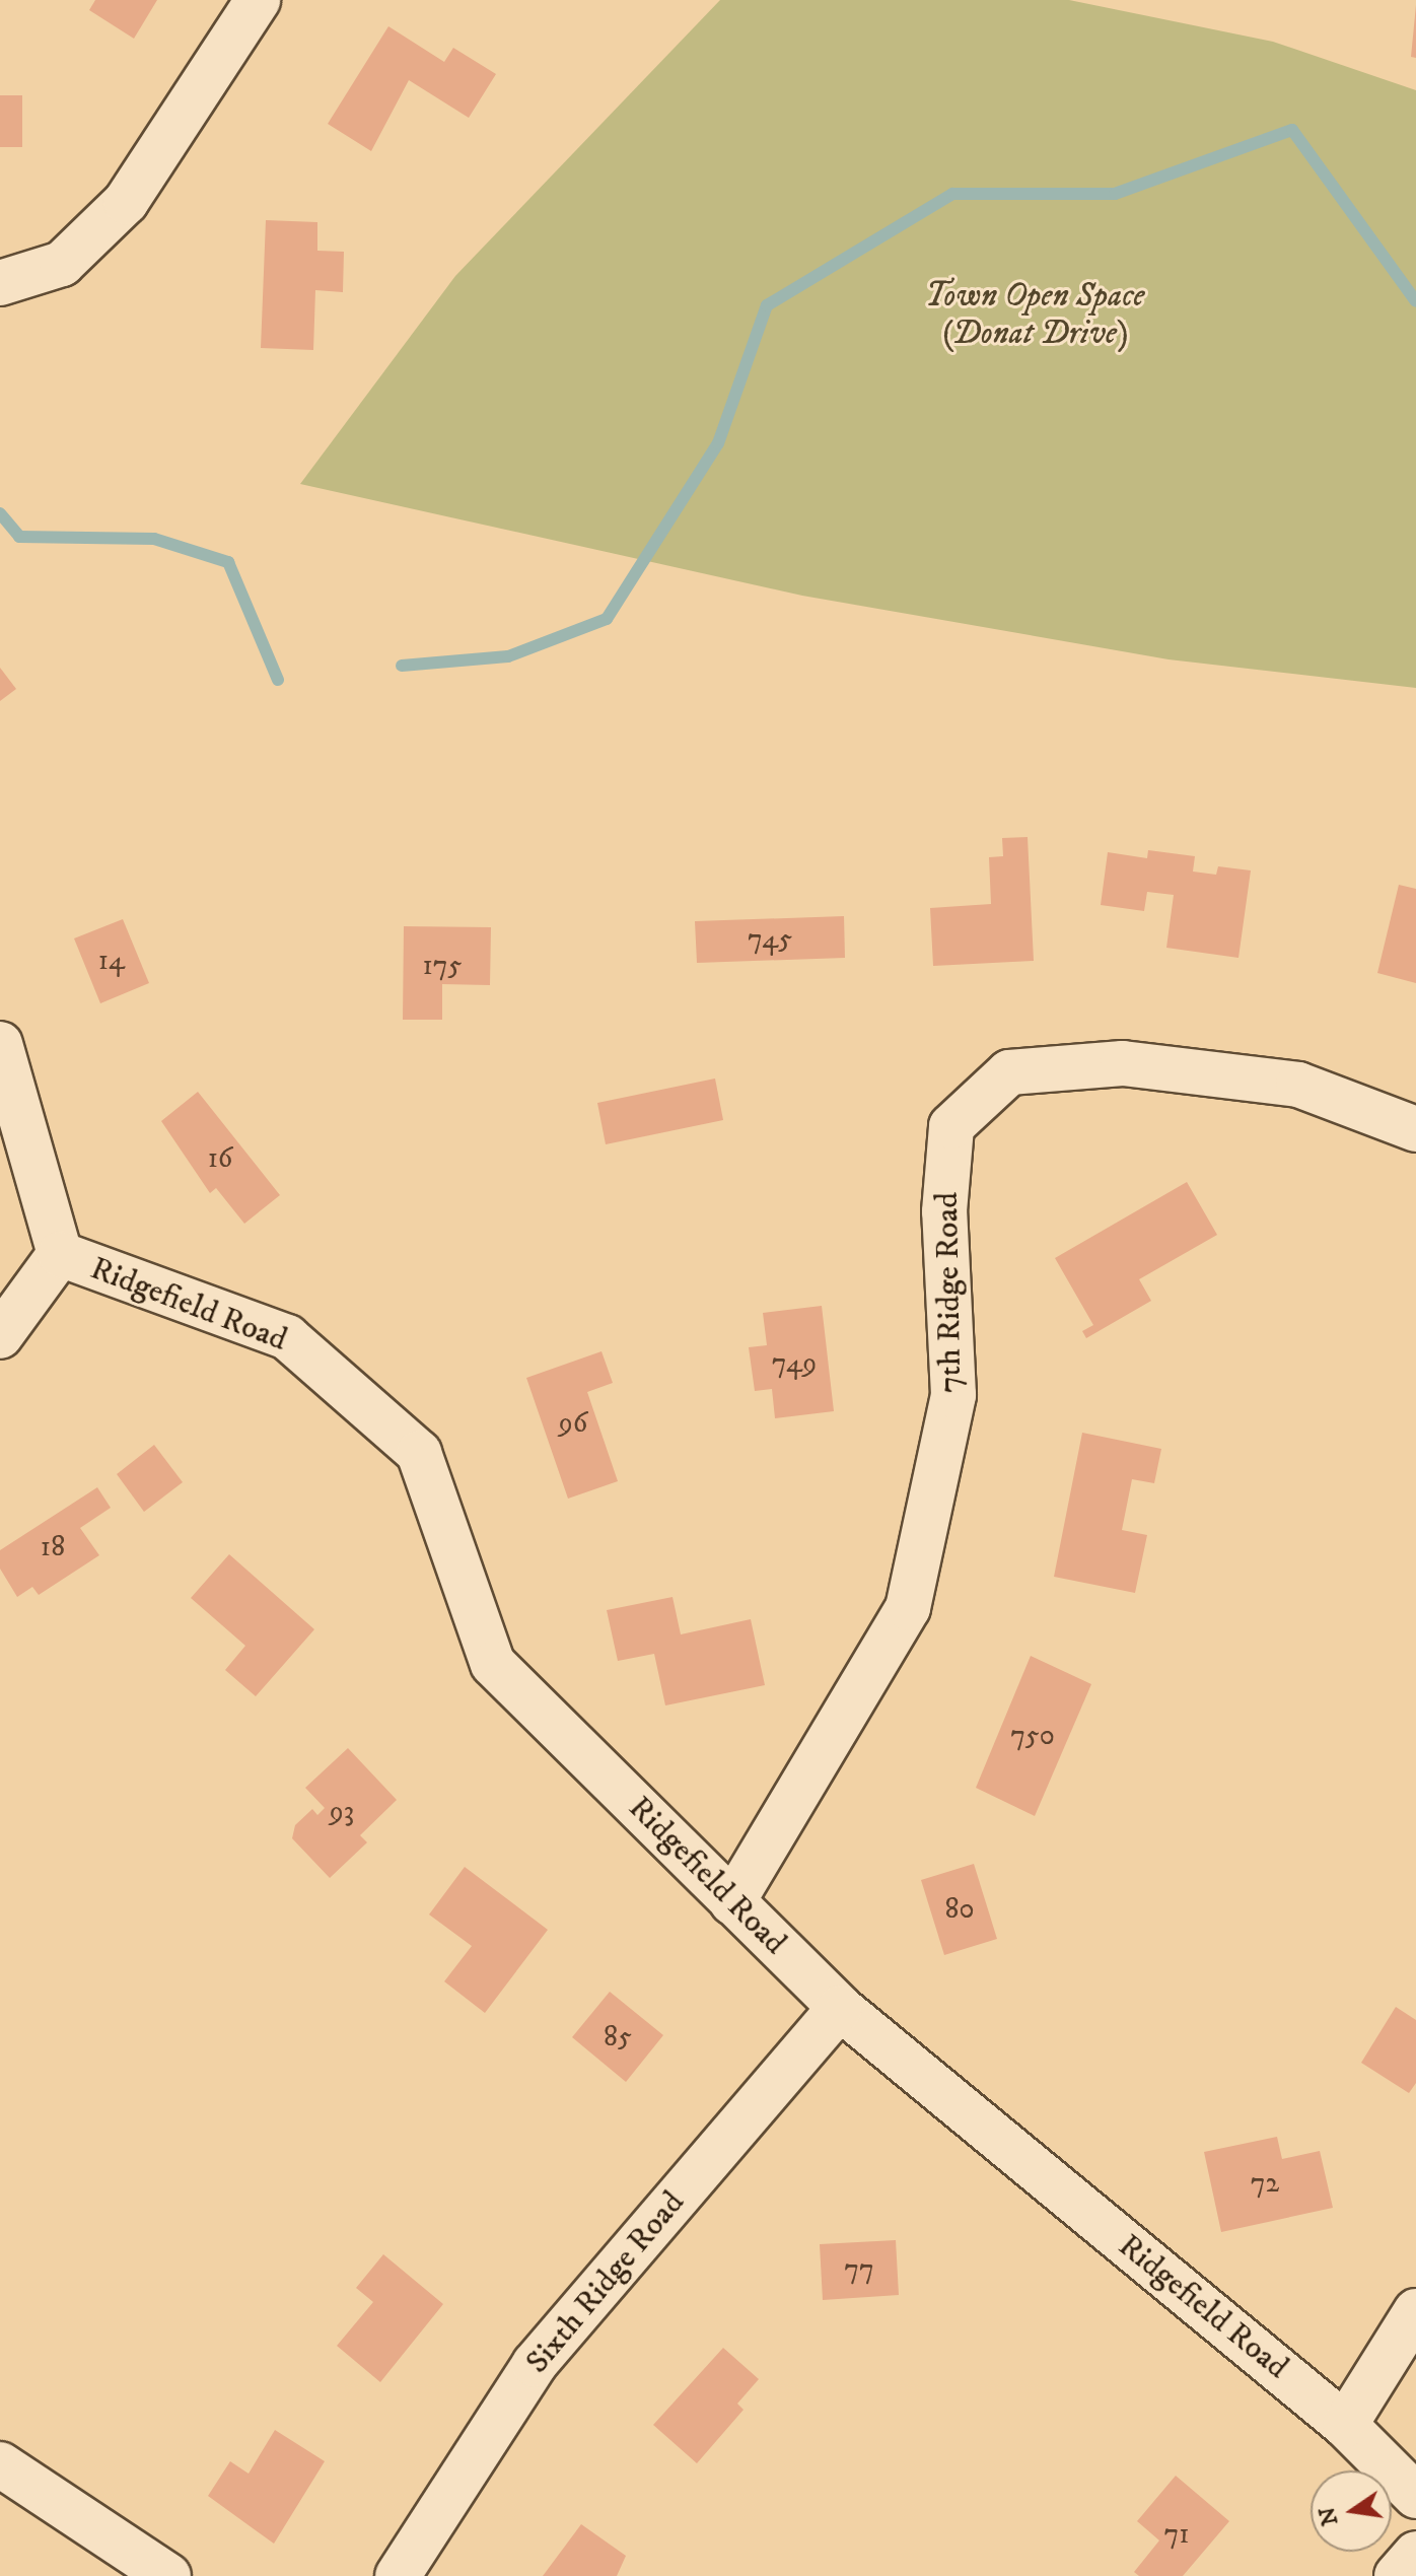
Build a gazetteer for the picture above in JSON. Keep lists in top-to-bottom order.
{
  "streets": {
    "street": ["7th Ridge Road", "Ridgefield Road", "Sixth Ridge Road"]
  },
  "crossings": [
    ["7th Ridge Road", "Ridgefield Road"],
    ["Ridgefield Road", "Sixth Ridge Road"]
  ],
  "parks": ["Town Open Space (Donat Drive)"],
  "house_numbers": [
    "745",
    "14",
    "175",
    "16",
    "749",
    "96",
    "18",
    "750",
    "93",
    "80",
    "85",
    "72",
    "77",
    "71"
  ],
  "north": "left"
}
